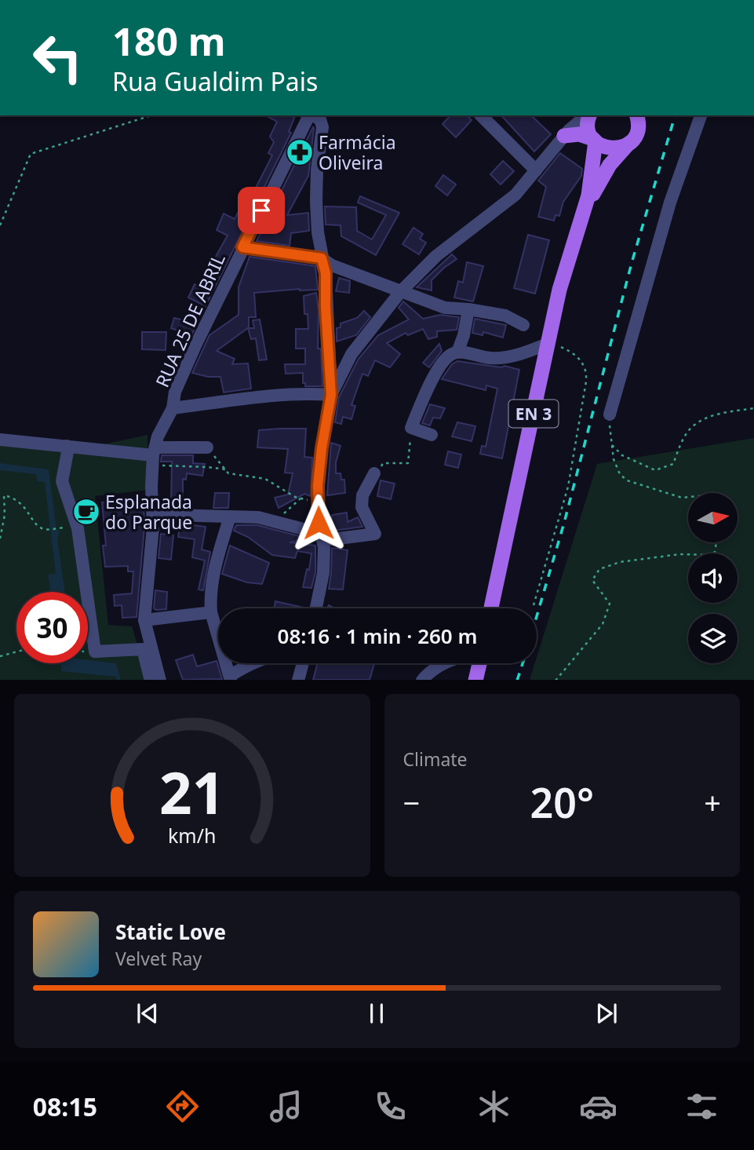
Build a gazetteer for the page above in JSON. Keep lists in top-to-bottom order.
{
  "streets": {
    "main road": ["EN 3"],
    "street": ["RUA 25 DE ABRIL"]
  },
  "places": {
    "pharmacy": ["Farmácia Oliveira"],
    "cafe": ["Esplanada do Parque"]
  },
  "north": "right",
  "page": {
    "turn": ["180 m", "Rua Gualdim Pais"],
    "limit": "30",
    "trip": "08:16 · 1 min · 260 m",
    "tile": "Climate",
    "heat": ["−", "20°", "+"],
    "song": ["Static Love", "Velvet Ray"],
    "tabs": "08:15",
    "gauge": ["21", "km/h"]
  }
}
